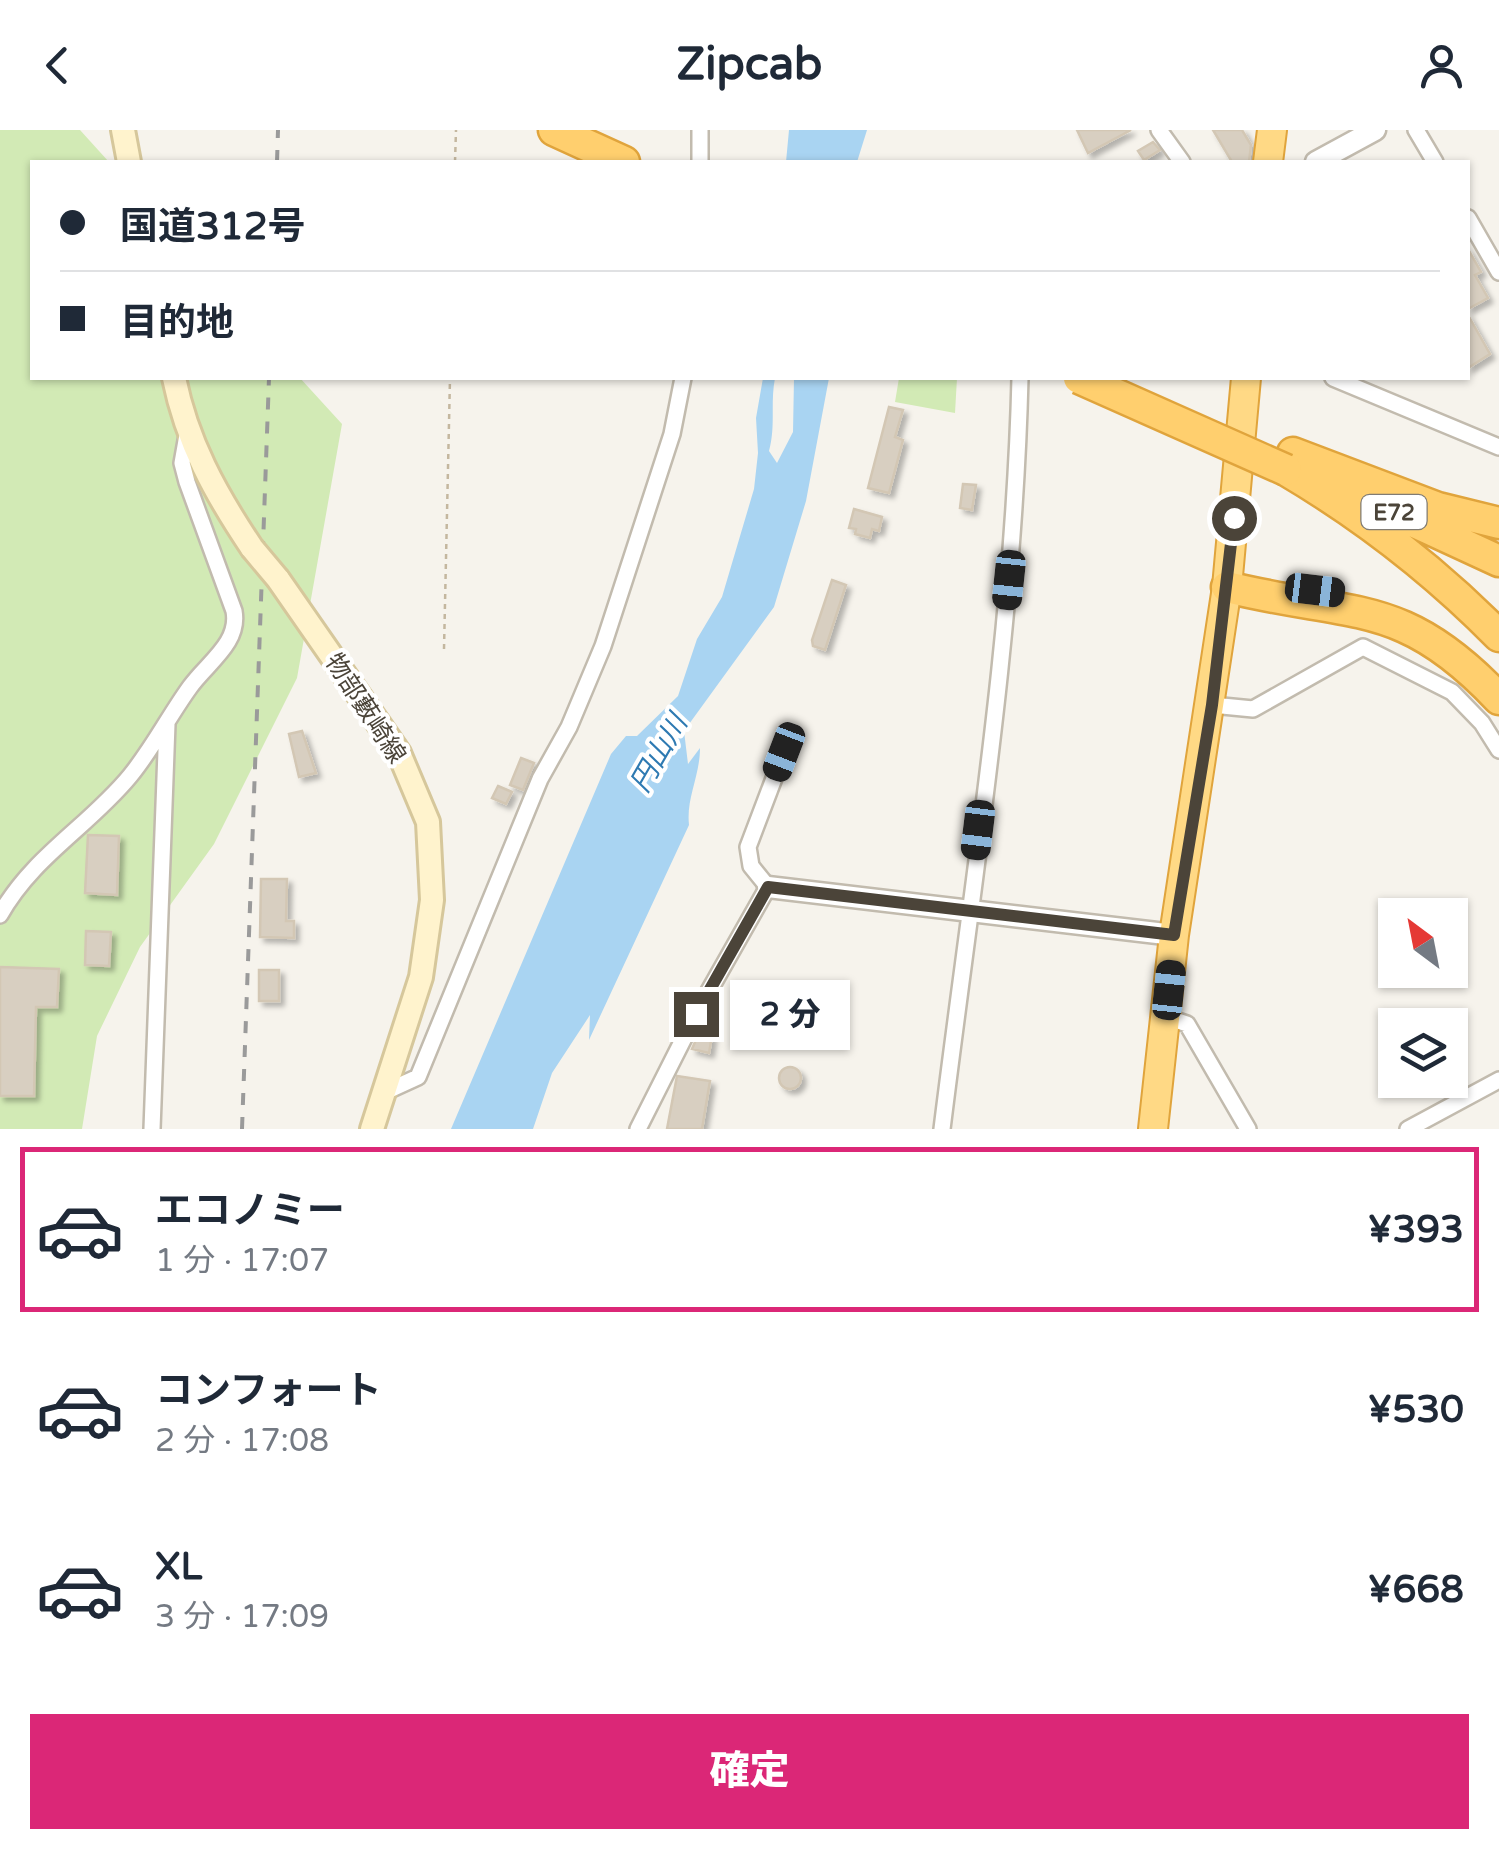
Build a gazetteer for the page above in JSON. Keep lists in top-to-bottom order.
{
  "streets": {
    "highway": ["E72"],
    "main road": ["物部藪崎線"]
  },
  "water": ["円山川"],
  "north": "top left",
  "page": {
    "header": "Zipcab",
    "banner": ["国道312号", "目的地"],
    "bubble": "2 分",
    "list": [
      {
        "name": "エコノミー",
        "note": "1 分 · 17:07",
        "value": "¥393"
      },
      {
        "name": "コンフォート",
        "note": "2 分 · 17:08",
        "value": "¥530"
      },
      {
        "name": "XL",
        "note": "3 分 · 17:09",
        "value": "¥668"
      }
    ],
    "buttons": "確定"
  }
}
